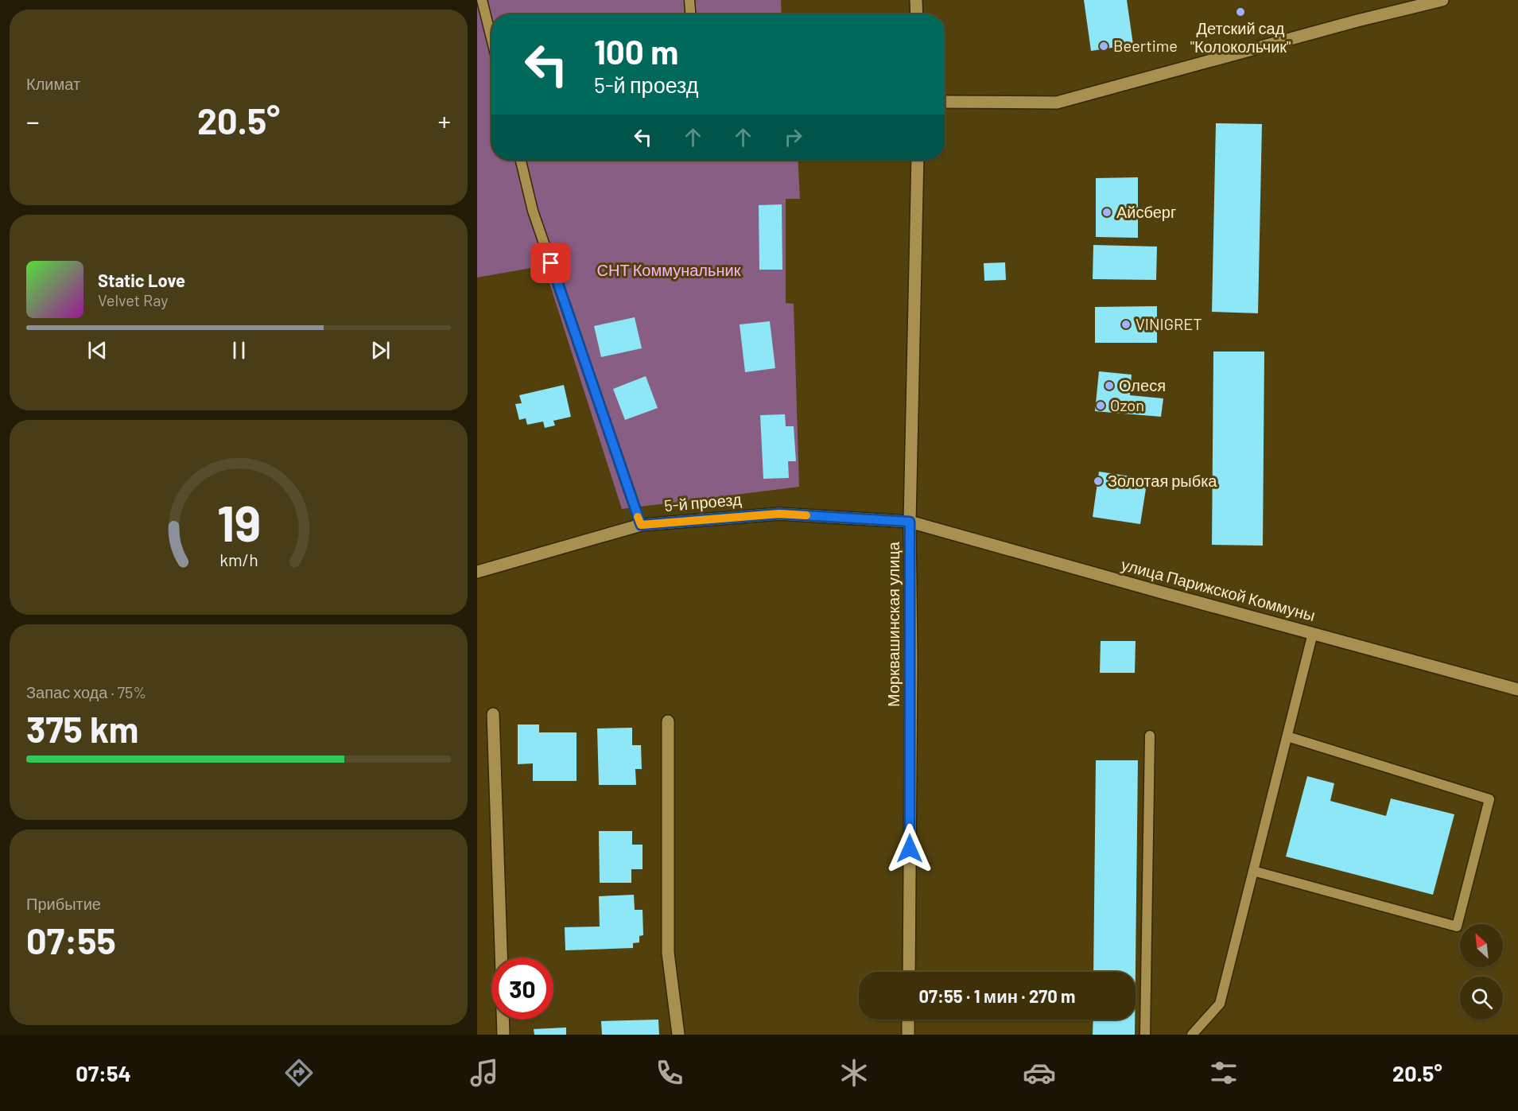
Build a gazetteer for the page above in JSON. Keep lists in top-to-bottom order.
{
  "streets": {
    "street": ["5-й проезд", "улица Парижской Коммуны", "Морквашинская улица"]
  },
  "crossings": [
    ["5-й проезд", "улица Парижской Коммуны"],
    ["5-й проезд", "Морквашинская улица"],
    ["улица Парижской Коммуны", "Морквашинская улица"]
  ],
  "parks": ["СНТ Коммунальник"],
  "places": [
    "Детский сад \"Колокольчик\"",
    "Beertime",
    "Айсберг",
    "VINIGRET",
    "Олеся",
    "Ozon",
    "Золотая рыбка"
  ],
  "north": "top left",
  "page": {
    "tile": [
      "Климат",
      ["Запас хода · 75%", "375 km"],
      ["Прибытие", "07:55"]
    ],
    "turn": ["100 m", "5-й проезд"],
    "heat": ["−", "20.5°", "+"],
    "song": ["Static Love", "Velvet Ray"],
    "limit": "30",
    "trip": "07:55 · 1 мин · 270 m",
    "tabs": ["07:54", "20.5°"],
    "gauge": ["19", "km/h"]
  }
}
